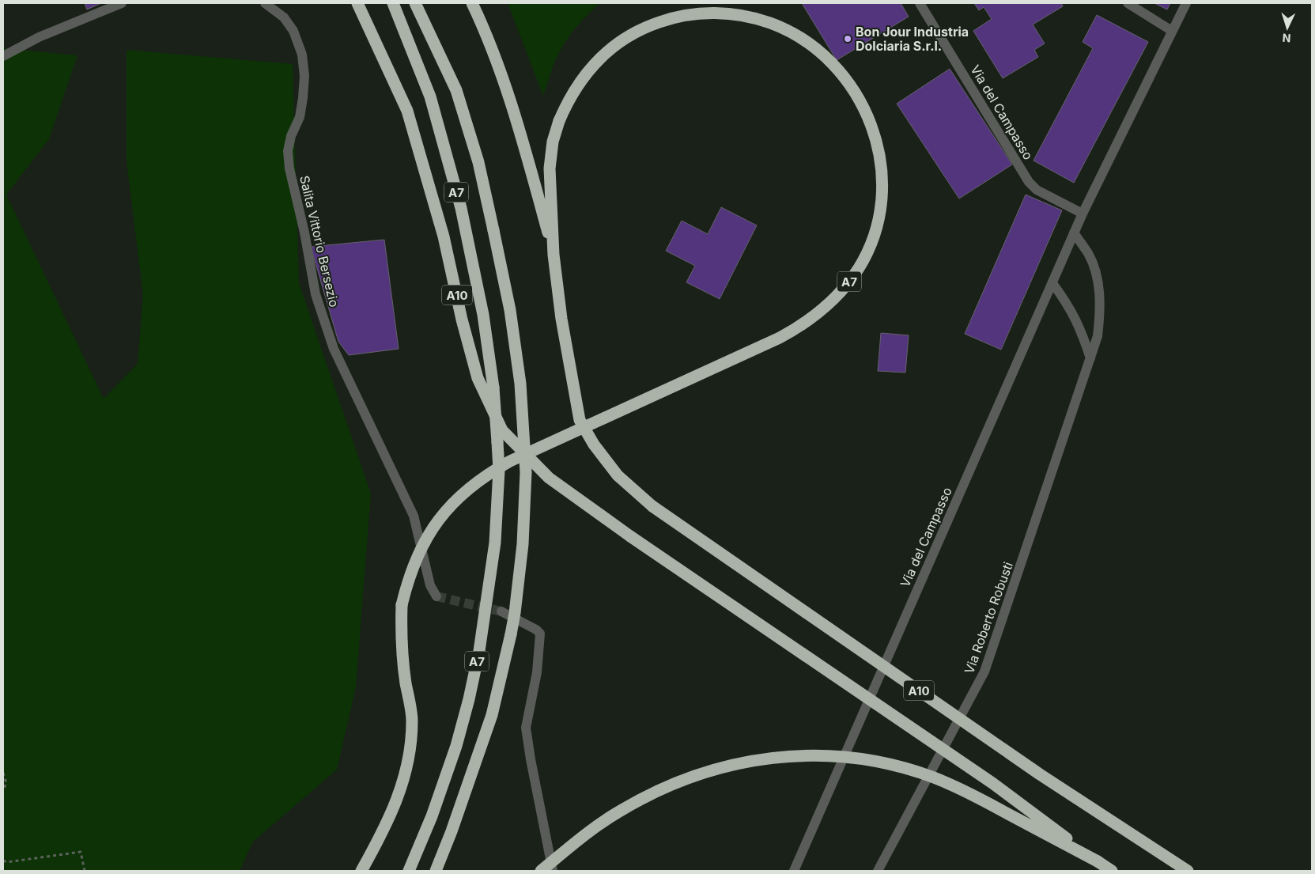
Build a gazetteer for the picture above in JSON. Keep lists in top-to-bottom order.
{
  "streets": {
    "highway": ["A7", "A10"],
    "street": ["Via del Campasso", "Salita Vittorio Bersezio", "Via Roberto Robusti"]
  },
  "crossings": [
    ["Via del Campasso", "Via Roberto Robusti"],
    ["A7", "A10"]
  ],
  "places": ["Bon Jour Industria Dolciaria S.r.l."],
  "north": "bottom"
}
